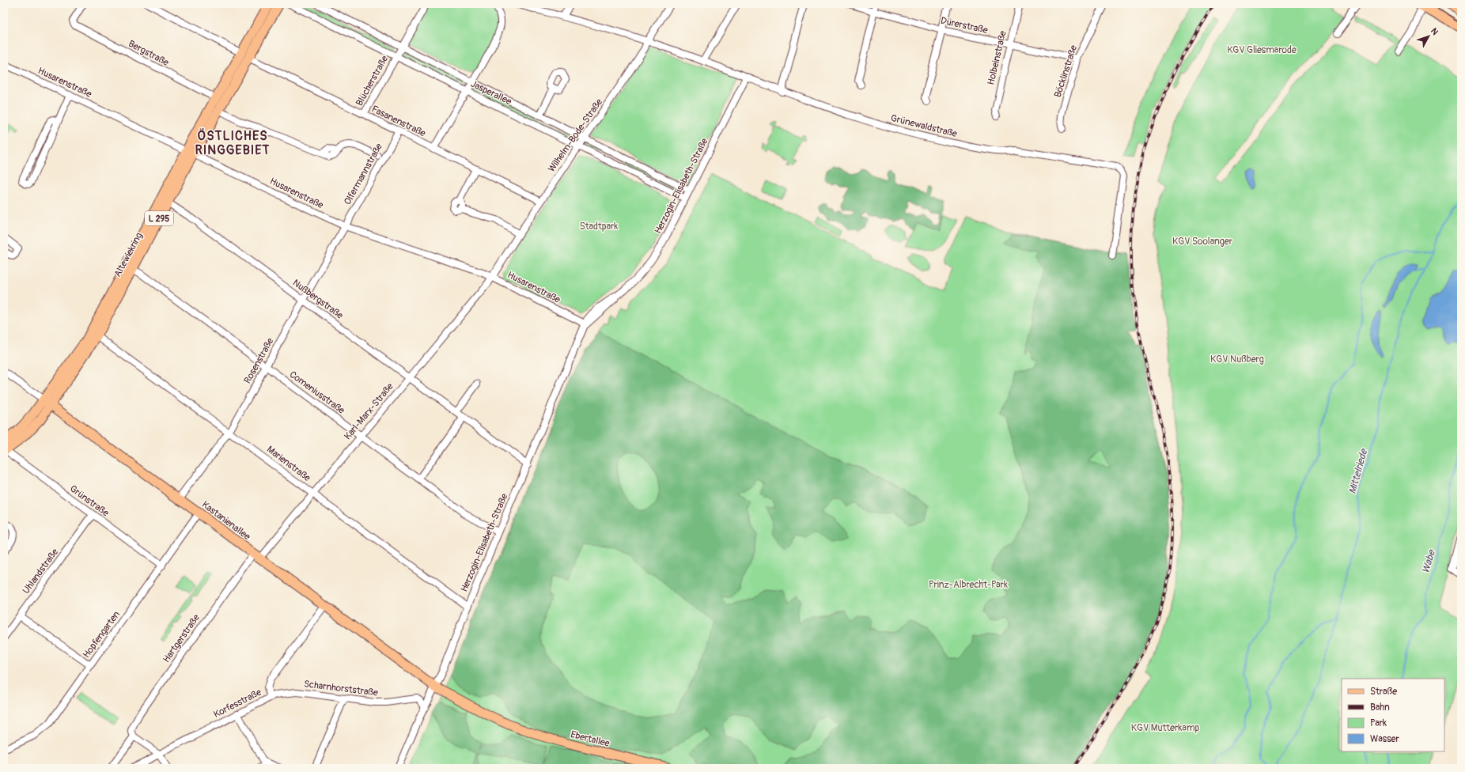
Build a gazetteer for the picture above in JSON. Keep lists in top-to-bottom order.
{
  "streets": {
    "main road": [
      "L 295",
      "Altewiekring",
      "Kastanienallee",
      "Ebertallee"
    ],
    "street": [
      "Dürerstraße",
      "Bergstraße",
      "Holbeinstraße",
      "Böcklinstraße",
      "Blücherstraße",
      "Husarenstraße",
      "Jasperallee",
      "Fasanenstraße",
      "Grünewaldstraße",
      "Wilhelm-Bode-Straße",
      "Olfermannstraße",
      "Herzogin-Elisabeth-Straße",
      "Nußbergstraße",
      "Rosenstraße",
      "Comeniusstraße",
      "Karl-Marx-Straße",
      "Marienstraße",
      "Grünstraße",
      "Uhlandstraße",
      "Hopfengarten",
      "Hartgerstraße",
      "Scharnhorststraße",
      "Korfesstraße"
    ]
  },
  "crossings": [
    ["Dürerstraße", "Holbeinstraße"],
    ["Dürerstraße", "Böcklinstraße"],
    ["Bergstraße", "Altewiekring"],
    ["Blücherstraße", "Jasperallee"],
    ["Blücherstraße", "Fasanenstraße"],
    ["Husarenstraße", "Wilhelm-Bode-Straße"],
    ["Husarenstraße", "Olfermannstraße"],
    ["Husarenstraße", "Herzogin-Elisabeth-Straße"],
    ["Husarenstraße", "Altewiekring"],
    ["Husarenstraße", "Rosenstraße"],
    ["Husarenstraße", "Karl-Marx-Straße"],
    ["Jasperallee", "Wilhelm-Bode-Straße"],
    ["Jasperallee", "Herzogin-Elisabeth-Straße"],
    ["Fasanenstraße", "Wilhelm-Bode-Straße"],
    ["Fasanenstraße", "Olfermannstraße"],
    ["Fasanenstraße", "Altewiekring"],
    ["Grünewaldstraße", "Wilhelm-Bode-Straße"],
    ["Grünewaldstraße", "Herzogin-Elisabeth-Straße"],
    ["Wilhelm-Bode-Straße", "Karl-Marx-Straße"],
    ["Olfermannstraße", "Rosenstraße"],
    ["Herzogin-Elisabeth-Straße", "Nußbergstraße"],
    ["Herzogin-Elisabeth-Straße", "Comeniusstraße"],
    ["Herzogin-Elisabeth-Straße", "Marienstraße"],
    ["Herzogin-Elisabeth-Straße", "Kastanienallee"],
    ["Herzogin-Elisabeth-Straße", "Scharnhorststraße"],
    ["Herzogin-Elisabeth-Straße", "Ebertallee"],
    ["Altewiekring", "Nußbergstraße"],
    ["Altewiekring", "Comeniusstraße"],
    ["Altewiekring", "Marienstraße"],
    ["Altewiekring", "Grünstraße"],
    ["Altewiekring", "Kastanienallee"],
    ["Nußbergstraße", "Rosenstraße"],
    ["Nußbergstraße", "Karl-Marx-Straße"],
    ["Rosenstraße", "Comeniusstraße"],
    ["Rosenstraße", "Marienstraße"],
    ["Rosenstraße", "Kastanienallee"],
    ["Comeniusstraße", "Karl-Marx-Straße"],
    ["Karl-Marx-Straße", "Marienstraße"],
    ["Karl-Marx-Straße", "Kastanienallee"],
    ["Karl-Marx-Straße", "Hartgerstraße"],
    ["Grünstraße", "Uhlandstraße"],
    ["Grünstraße", "Hopfengarten"],
    ["Kastanienallee", "Hopfengarten"],
    ["Kastanienallee", "Hartgerstraße"],
    ["Kastanienallee", "Korfesstraße"],
    ["Kastanienallee", "Ebertallee"],
    ["Scharnhorststraße", "Korfesstraße"]
  ],
  "districts": ["ÖSTLICHES RINGGEBIET"],
  "water": ["Mittelriede", "Wabe"],
  "parks": [
    "KGV Gliesmarode",
    "Stadtpark",
    "KGV Soolanger",
    "KGV Nußberg",
    "Prinz-Albrecht-Park",
    "KGV Mutterkamp"
  ],
  "legend": [
    "Straße",
    "Bahn",
    "Park",
    "Wasser"
  ],
  "north": "top right"
}
